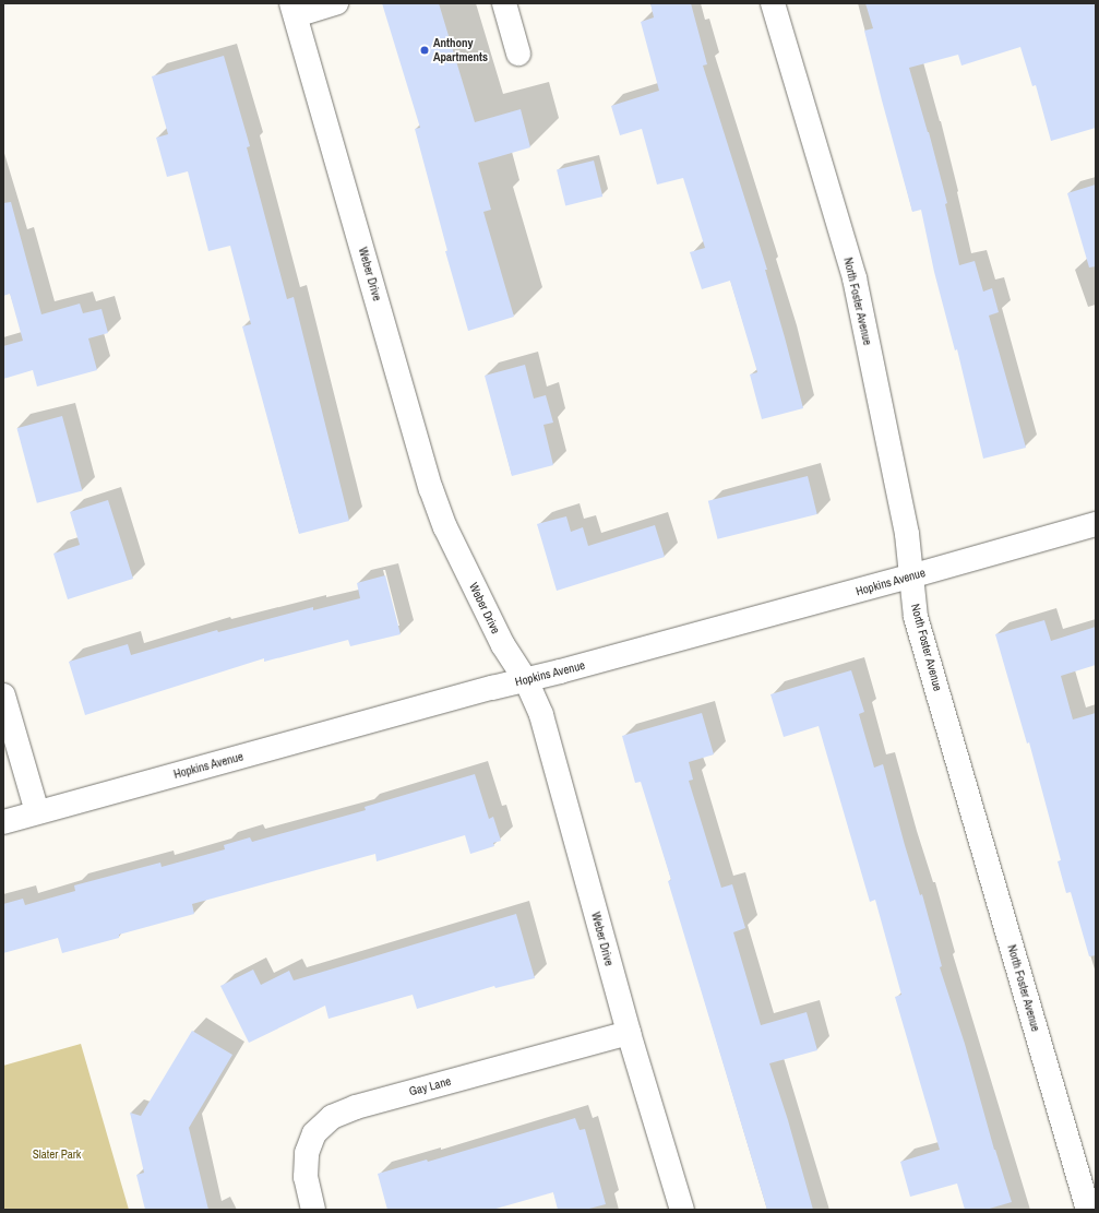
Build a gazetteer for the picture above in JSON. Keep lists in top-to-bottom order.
{
  "streets": {
    "street": [
      "Weber Drive",
      "North Foster Avenue",
      "Hopkins Avenue",
      "Gay Lane"
    ]
  },
  "crossings": [
    ["Weber Drive", "Hopkins Avenue"],
    ["Weber Drive", "Gay Lane"],
    ["North Foster Avenue", "Hopkins Avenue"]
  ],
  "parks": ["Slater Park"],
  "places": ["Anthony Apartments"]
}
